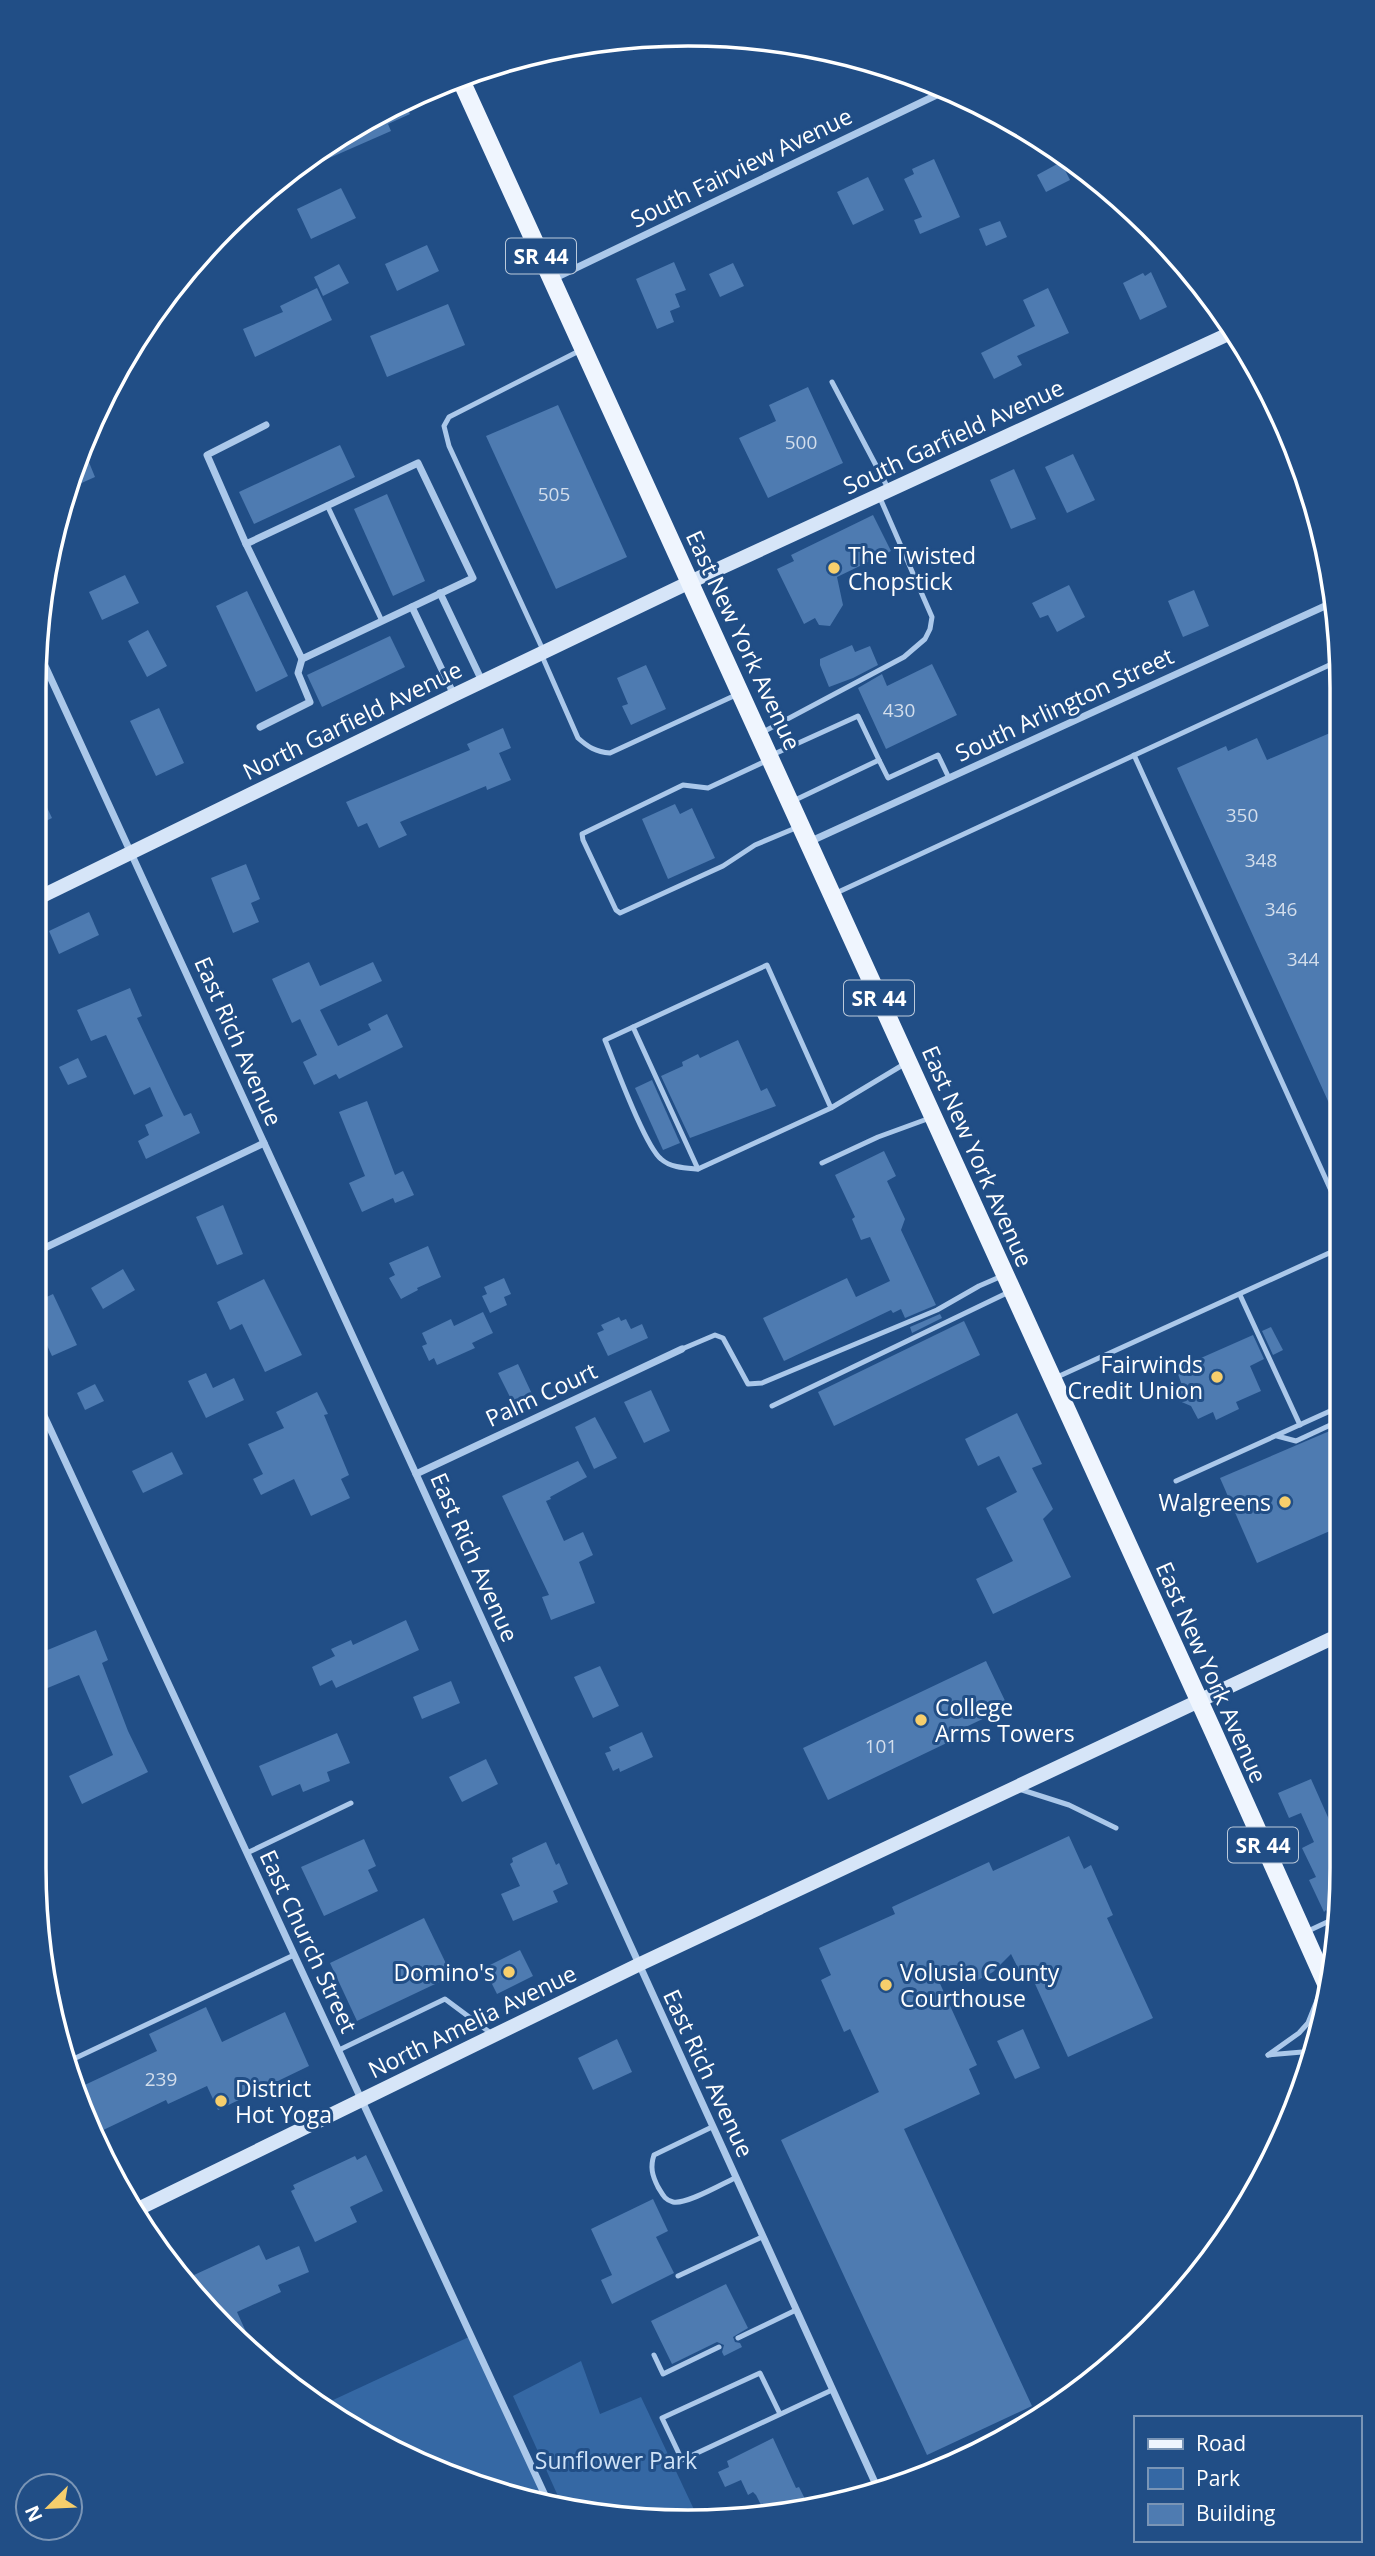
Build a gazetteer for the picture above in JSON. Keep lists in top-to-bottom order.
{
  "streets": {
    "main road": [
      "SR 44",
      "South Garfield Avenue",
      "East New York Avenue",
      "North Garfield Avenue",
      "North Amelia Avenue"
    ],
    "street": [
      "South Fairview Avenue",
      "South Arlington Street",
      "East Rich Avenue",
      "Palm Court",
      "East Church Street"
    ]
  },
  "crossings": [
    ["South Fairview Avenue", "East New York Avenue"],
    ["South Garfield Avenue", "East New York Avenue"],
    ["South Garfield Avenue", "North Garfield Avenue"],
    ["East New York Avenue", "South Arlington Street"],
    ["East New York Avenue", "North Garfield Avenue"],
    ["East New York Avenue", "North Amelia Avenue"],
    ["North Garfield Avenue", "East Rich Avenue"],
    ["East Rich Avenue", "Palm Court"],
    ["East Rich Avenue", "North Amelia Avenue"],
    ["East Church Street", "North Amelia Avenue"]
  ],
  "parks": ["Sunflower Park"],
  "places": [
    "The Twisted Chopstick",
    "Fairwinds Credit Union",
    "Walgreens",
    "College Arms Towers",
    "Domino's",
    "Volusia County Courthouse",
    "District Hot Yoga"
  ],
  "house_numbers": [
    "500",
    "505",
    "430",
    "350",
    "348",
    "346",
    "344",
    "101",
    "239"
  ],
  "legend": ["Road", "Park", "Building"],
  "north": "bottom left"
}
